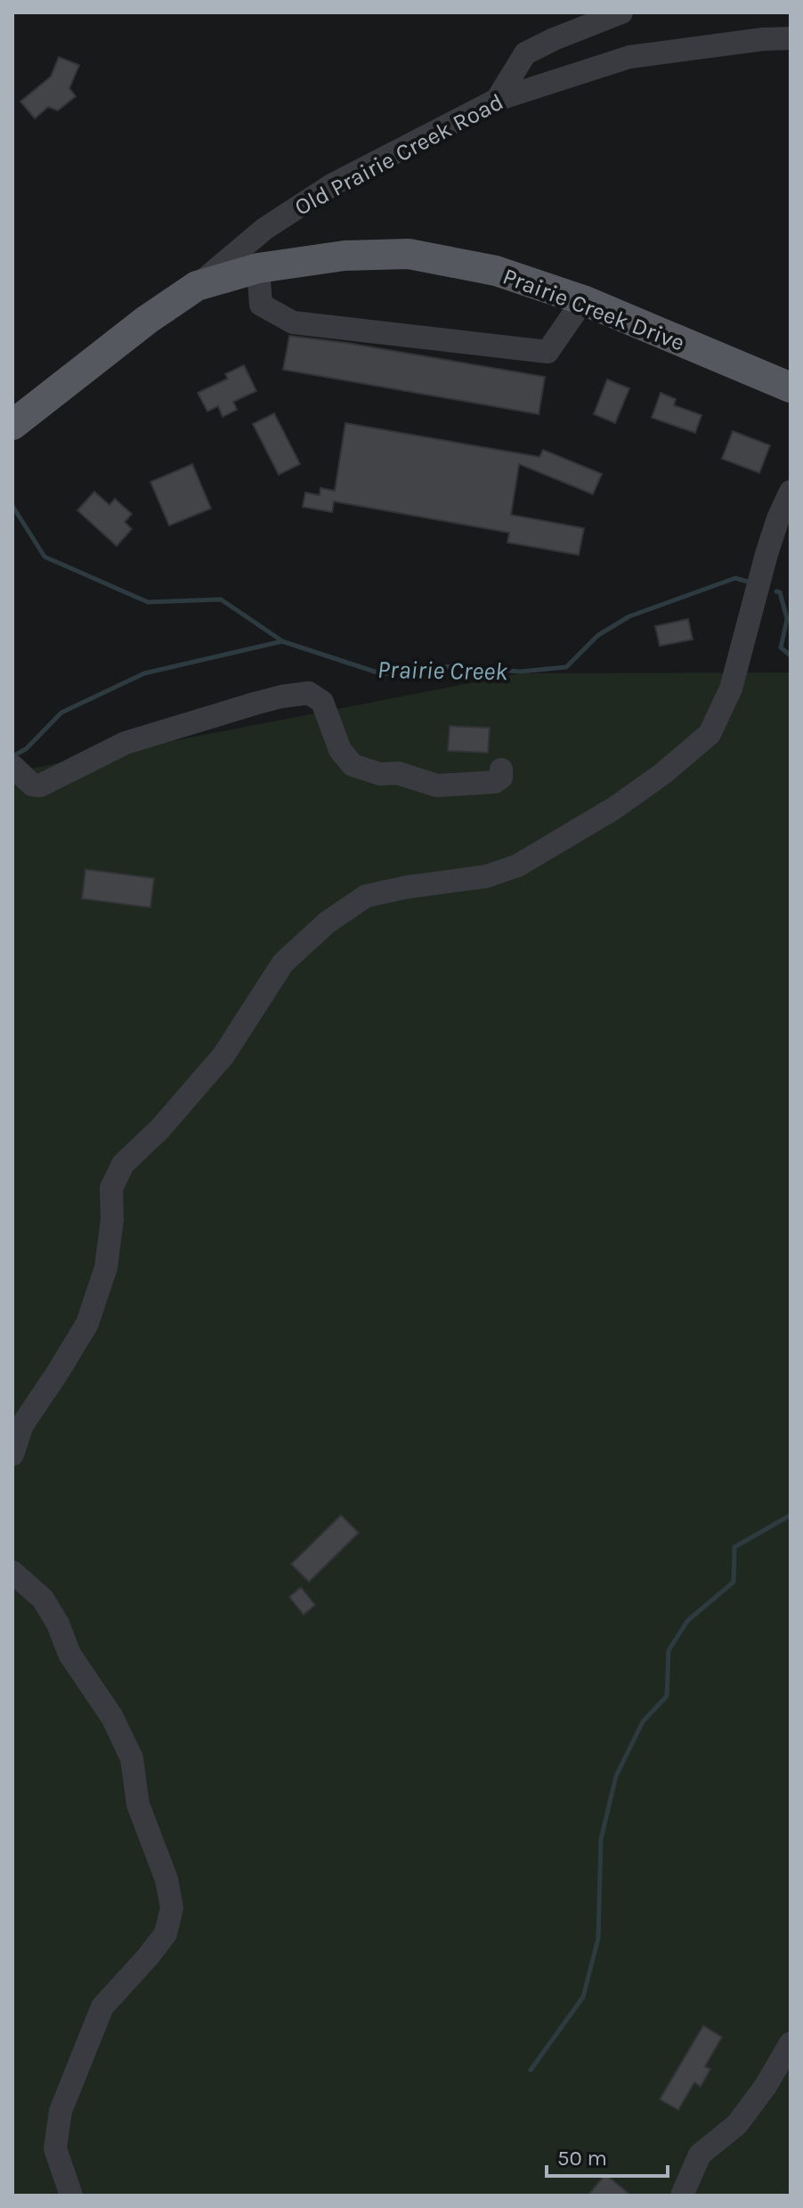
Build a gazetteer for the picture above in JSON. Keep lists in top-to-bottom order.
{
  "streets": {
    "main road": ["Prairie Creek Drive"],
    "street": ["Old Prairie Creek Road"]
  },
  "crossings": [
    ["Old Prairie Creek Road", "Prairie Creek Drive"]
  ],
  "water": ["Prairie Creek"],
  "scale_bar": "50 m"
}
